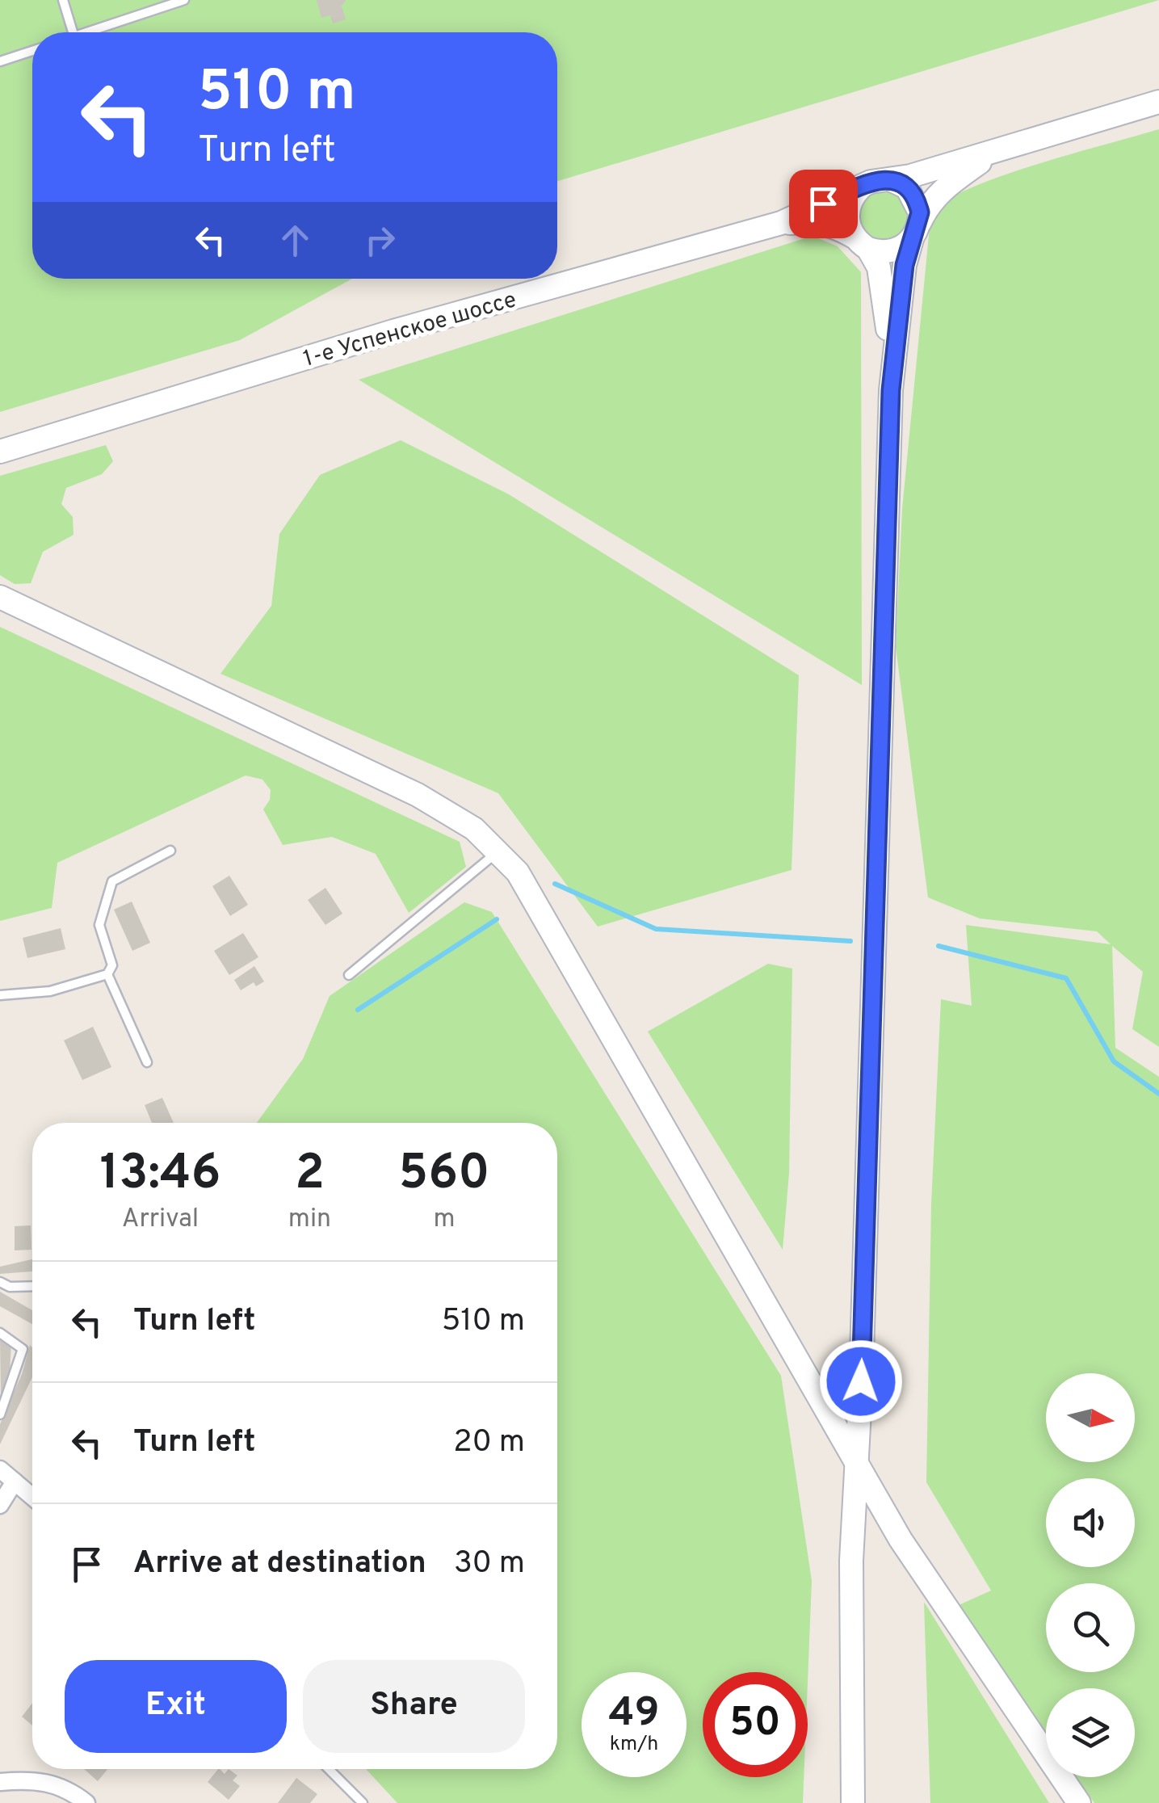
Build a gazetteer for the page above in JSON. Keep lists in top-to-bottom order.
{
  "streets": {
    "main road": ["1-е Успенское шоссе"]
  },
  "north": "right",
  "page": {
    "turn": ["510 m", "Turn left"],
    "eta": [
      "13:46",
      "Arrival",
      "2",
      "min",
      "560",
      "m"
    ],
    "list": [
      {
        "name": "Turn left",
        "value": "510 m"
      },
      {
        "name": "Turn left",
        "value": "20 m"
      },
      {
        "name": "Arrive at destination",
        "value": "30 m"
      }
    ],
    "buttons": ["Exit", "Share"],
    "speed": "49 km/h",
    "limit": "50"
  }
}
